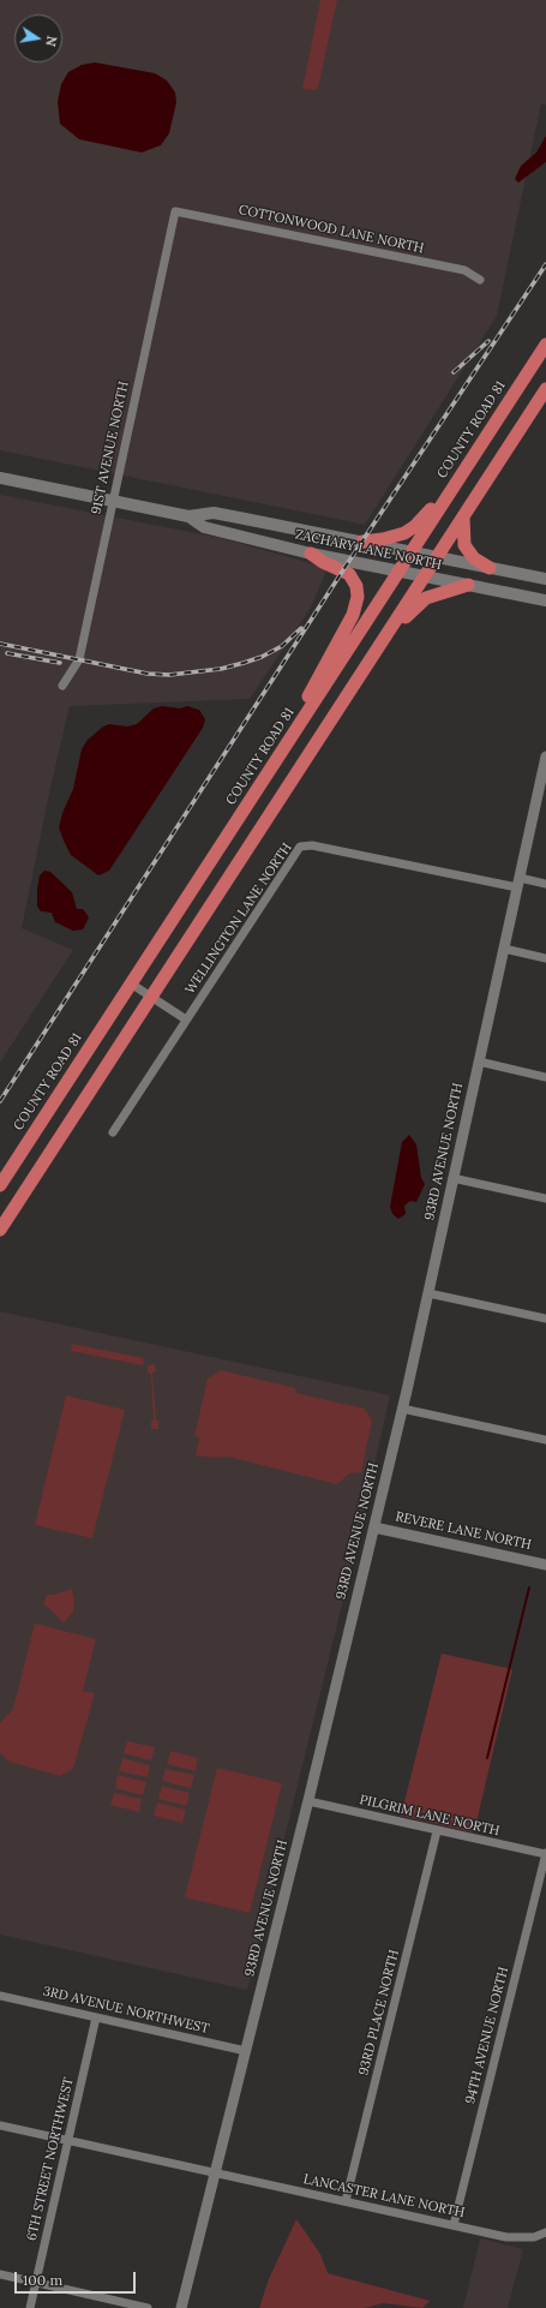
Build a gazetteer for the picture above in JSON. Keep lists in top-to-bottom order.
{
  "streets": {
    "highway": ["COUNTY ROAD 81"],
    "main road": ["ZACHARY LANE NORTH"],
    "street": [
      "COTTONWOOD LANE NORTH",
      "91ST AVENUE NORTH",
      "WELLINGTON LANE NORTH",
      "93RD AVENUE NORTH",
      "REVERE LANE NORTH",
      "PILGRIM LANE NORTH",
      "3RD AVENUE NORTHWEST",
      "93RD PLACE NORTH",
      "94TH AVENUE NORTH",
      "6TH STREET NORTHWEST",
      "LANCASTER LANE NORTH"
    ]
  },
  "crossings": [
    ["COTTONWOOD LANE NORTH", "91ST AVENUE NORTH"],
    ["COUNTY ROAD 81", "ZACHARY LANE NORTH"],
    ["91ST AVENUE NORTH", "ZACHARY LANE NORTH"],
    ["WELLINGTON LANE NORTH", "93RD AVENUE NORTH"],
    ["93RD AVENUE NORTH", "REVERE LANE NORTH"],
    ["93RD AVENUE NORTH", "PILGRIM LANE NORTH"],
    ["93RD AVENUE NORTH", "3RD AVENUE NORTHWEST"],
    ["93RD AVENUE NORTH", "LANCASTER LANE NORTH"],
    ["PILGRIM LANE NORTH", "93RD PLACE NORTH"],
    ["PILGRIM LANE NORTH", "94TH AVENUE NORTH"],
    ["3RD AVENUE NORTHWEST", "6TH STREET NORTHWEST"],
    ["93RD PLACE NORTH", "LANCASTER LANE NORTH"],
    ["94TH AVENUE NORTH", "LANCASTER LANE NORTH"],
    ["6TH STREET NORTHWEST", "LANCASTER LANE NORTH"]
  ],
  "scale_bar": "100 m",
  "north": "right"
}
